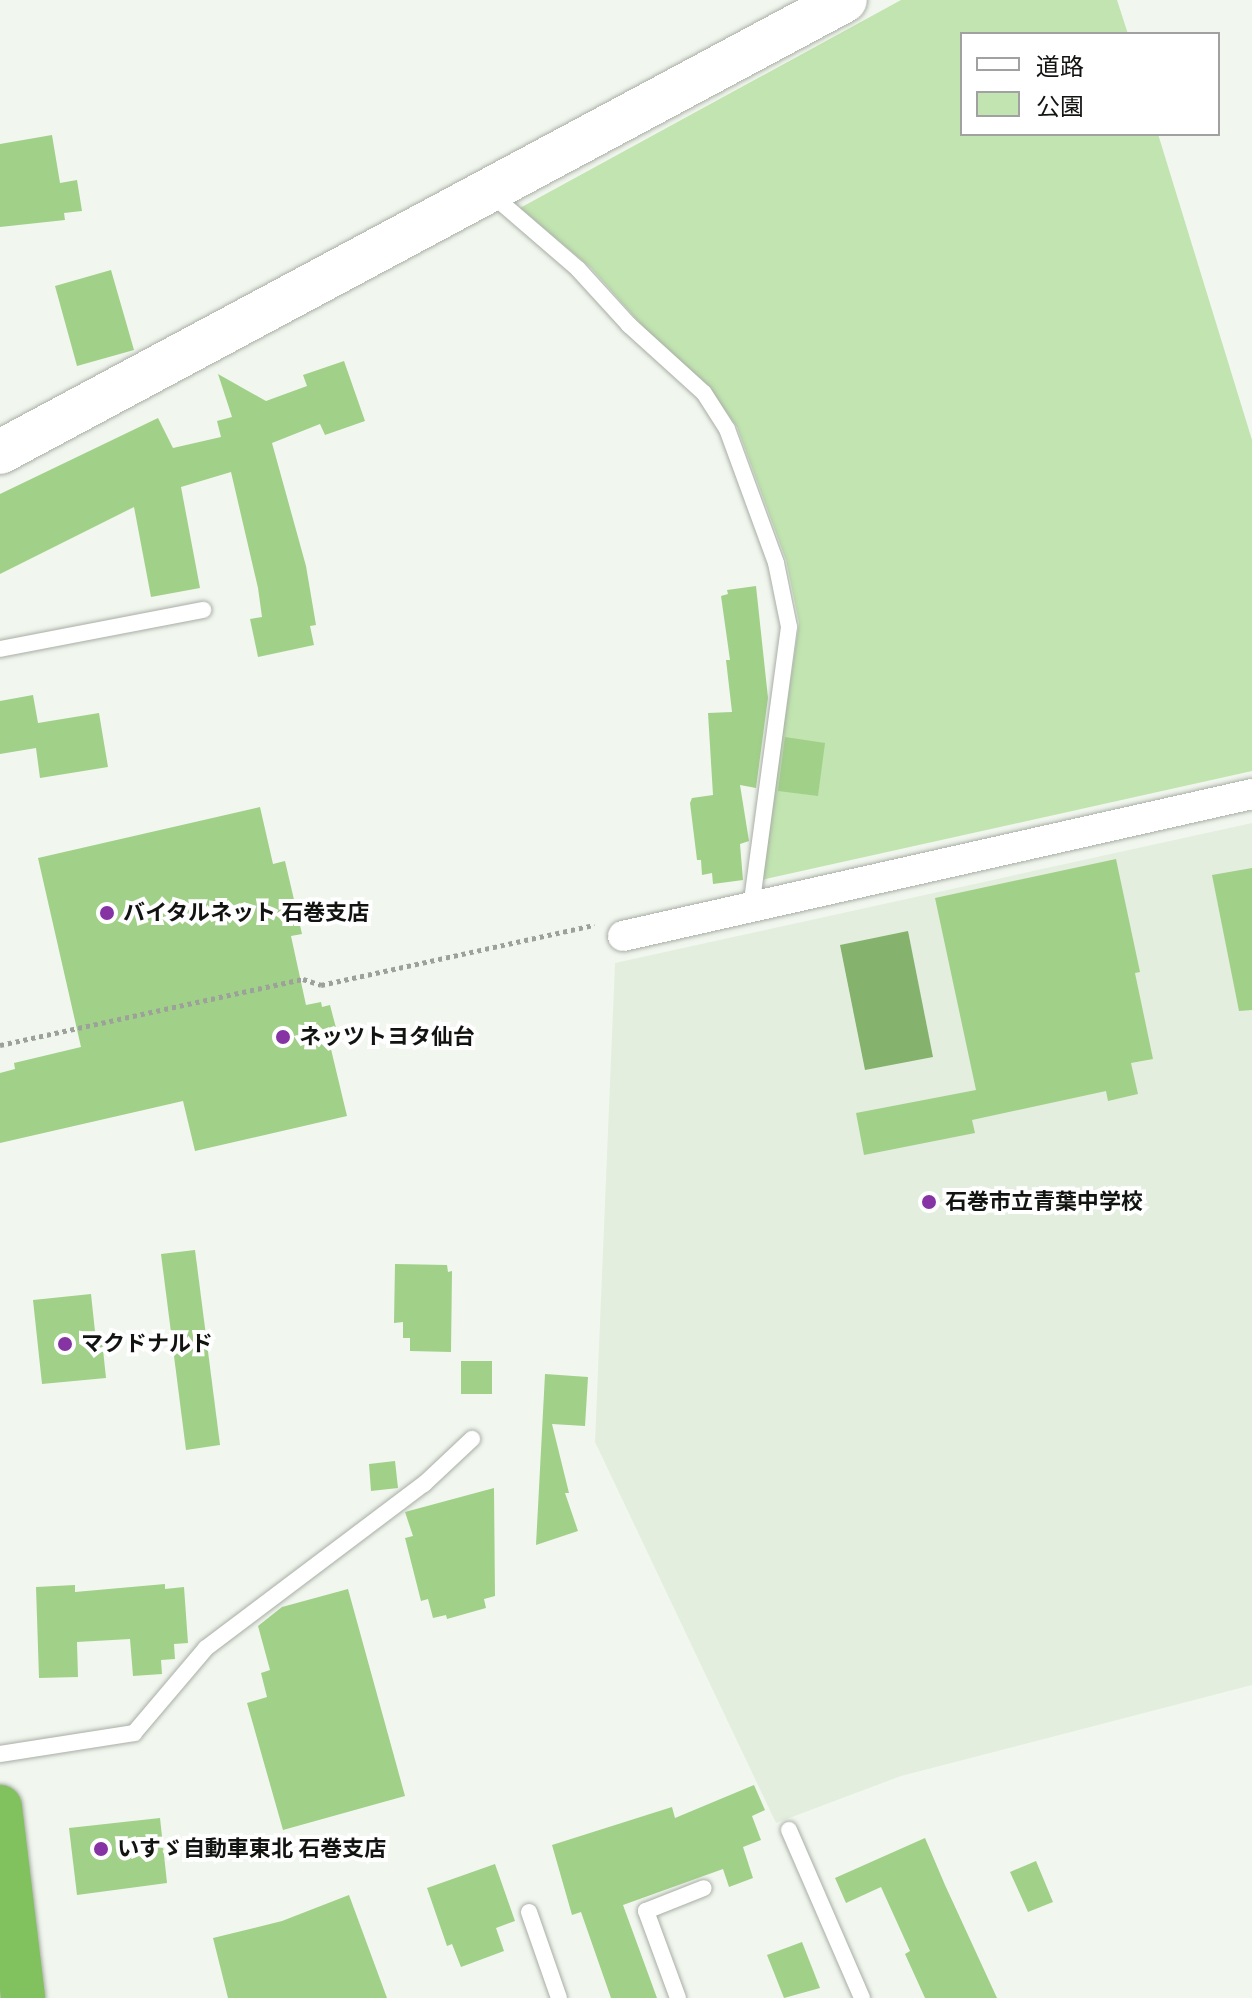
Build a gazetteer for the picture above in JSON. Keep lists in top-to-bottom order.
{
  "places": [
    "バイタルネット 石巻支店",
    "ネッツトヨタ仙台",
    "石巻市立青葉中学校",
    "マクドナルド",
    "いすゞ自動車東北 石巻支店"
  ],
  "legend": ["道路", "公園"]
}
